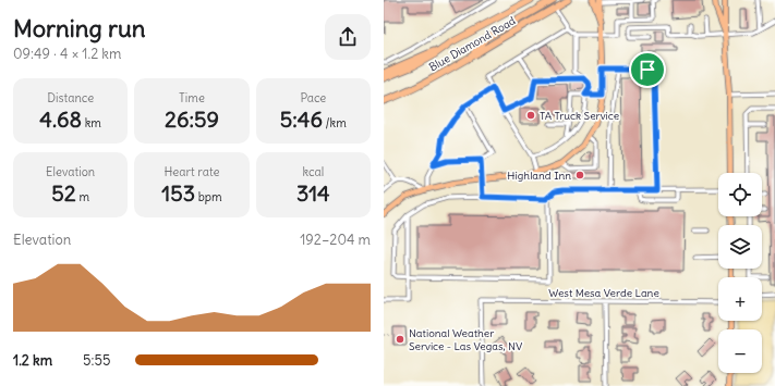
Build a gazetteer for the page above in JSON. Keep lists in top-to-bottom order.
{
  "streets": {
    "highway": ["Blue Diamond Road"],
    "street": ["West Mesa Verde Lane"]
  },
  "places": ["TA Truck Service", "Highland Inn", "National Weather Service - Las Vegas, NV"],
  "page": {
    "heading": ["Morning run", "09:49 · 4 × 1.2 km"],
    "stats": [
      ["Distance", "4.68 km"],
      ["Time", "26:59"],
      ["Pace", "5:46 /km"],
      ["Elevation", "52 m"],
      ["Heart rate", "153 bpm"],
      ["kcal", "314"]
    ],
    "map_buttons": ["+", "−"],
    "chart": ["Elevation", "192–204 m"],
    "list": [
      {
        "name": "1.2 km",
        "note": "5:55"
      }
    ]
  }
}
